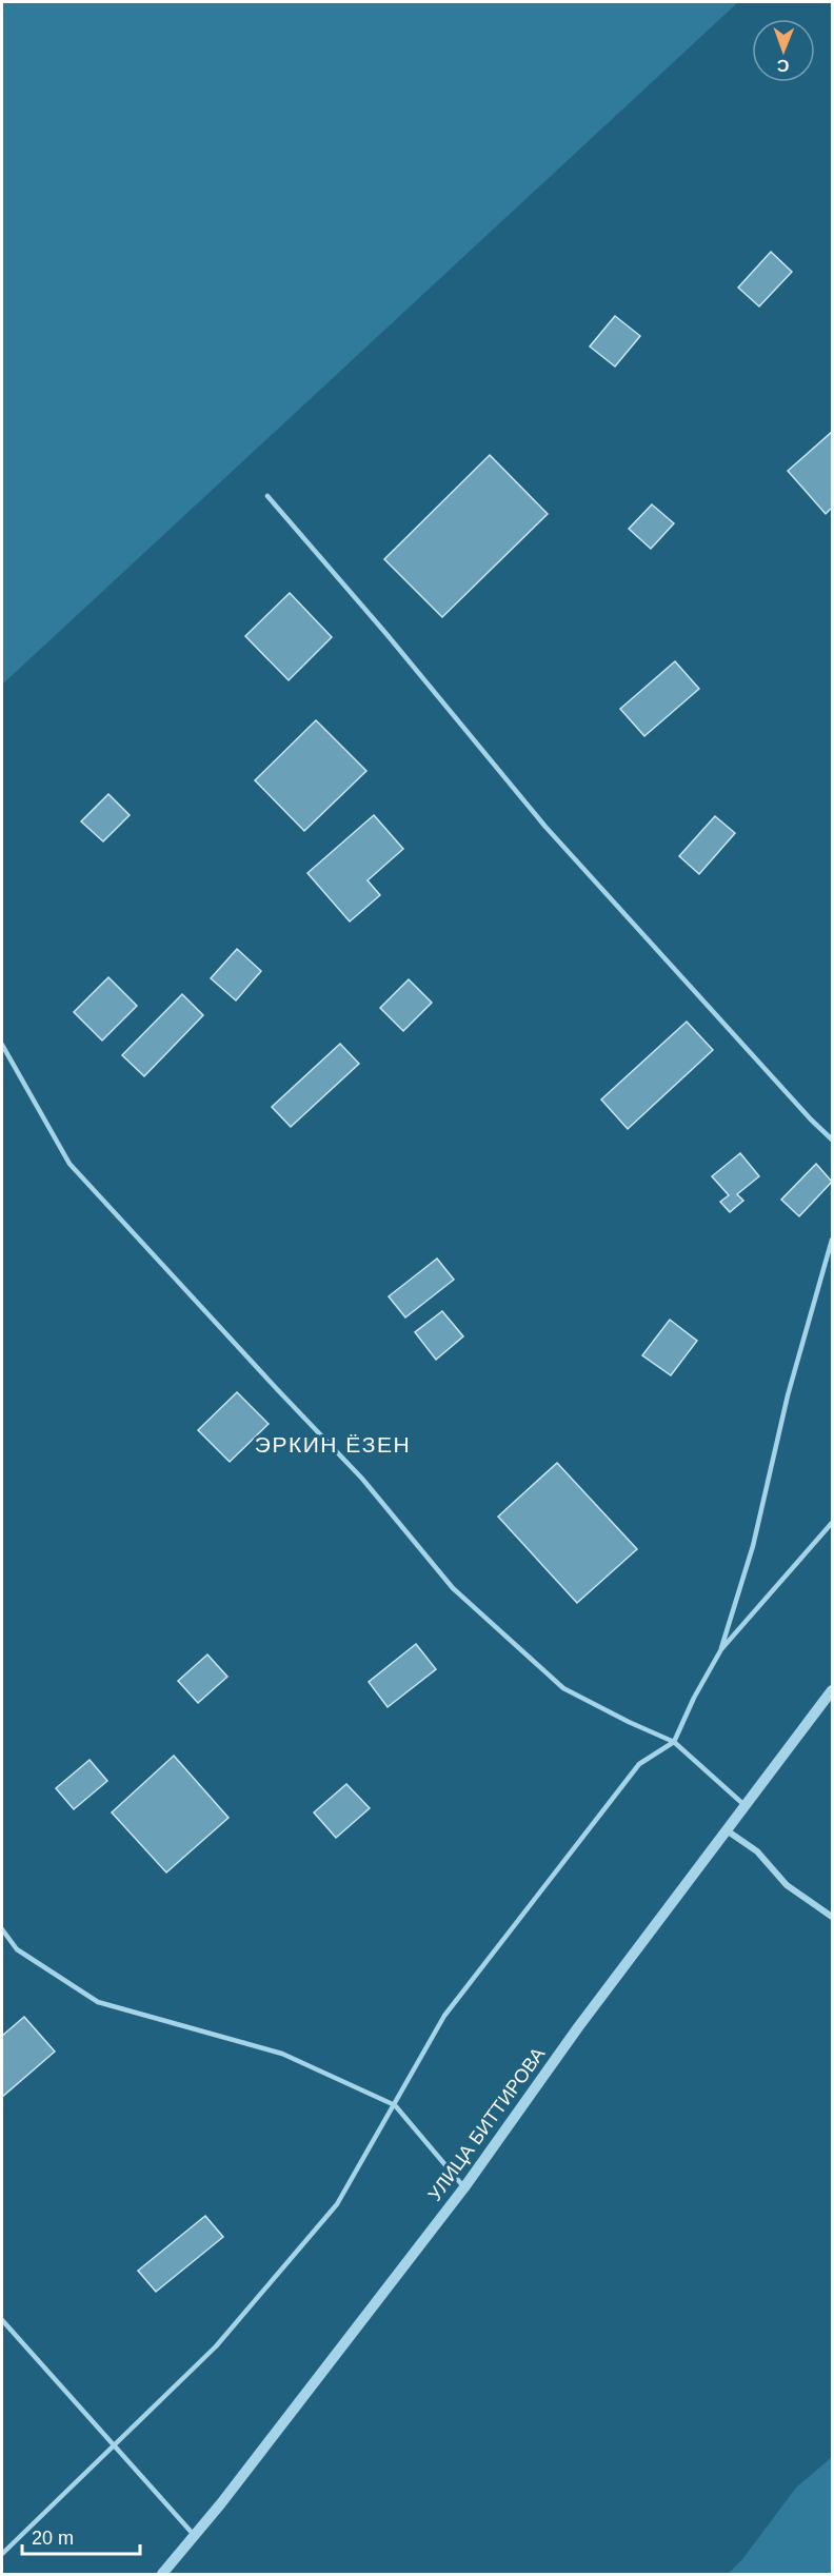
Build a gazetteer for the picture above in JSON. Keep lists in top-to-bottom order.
{
  "streets": {
    "street": ["УЛИЦА БИТТИРОВА"]
  },
  "districts": ["ЭРКИН ЁЗЕН"],
  "scale_bar": "20 m",
  "north": "bottom"
}
